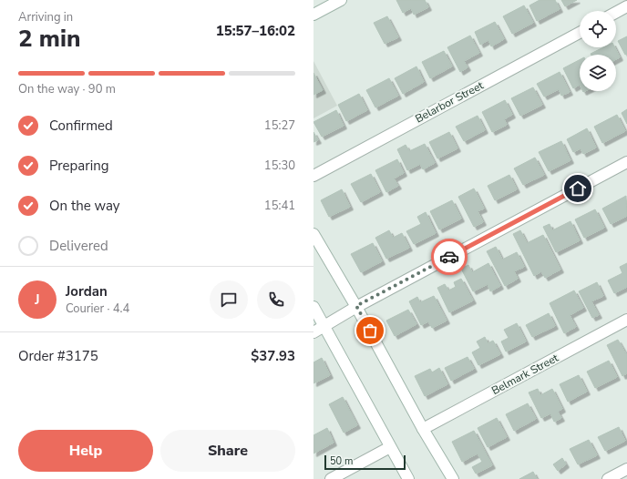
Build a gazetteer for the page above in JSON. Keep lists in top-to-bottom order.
{
  "streets": {
    "street": ["Belarbor Street", "Belmark Street"]
  },
  "scale_bar": "50 m",
  "page": {
    "heading": ["2 min", "Arriving in", "15:57–16:02"],
    "panel": [
      "Jordan",
      "Courier · 4.4",
      "Order #3175",
      "$37.93"
    ],
    "bar": "On the way · 90 m",
    "list": [
      ["Confirmed", "15:27"],
      ["Preparing", "15:30"],
      ["On the way", "15:41"],
      "Delivered"
    ],
    "round": "J",
    "buttons": ["Help", "Share"],
    "scale": "50 m"
  }
}
